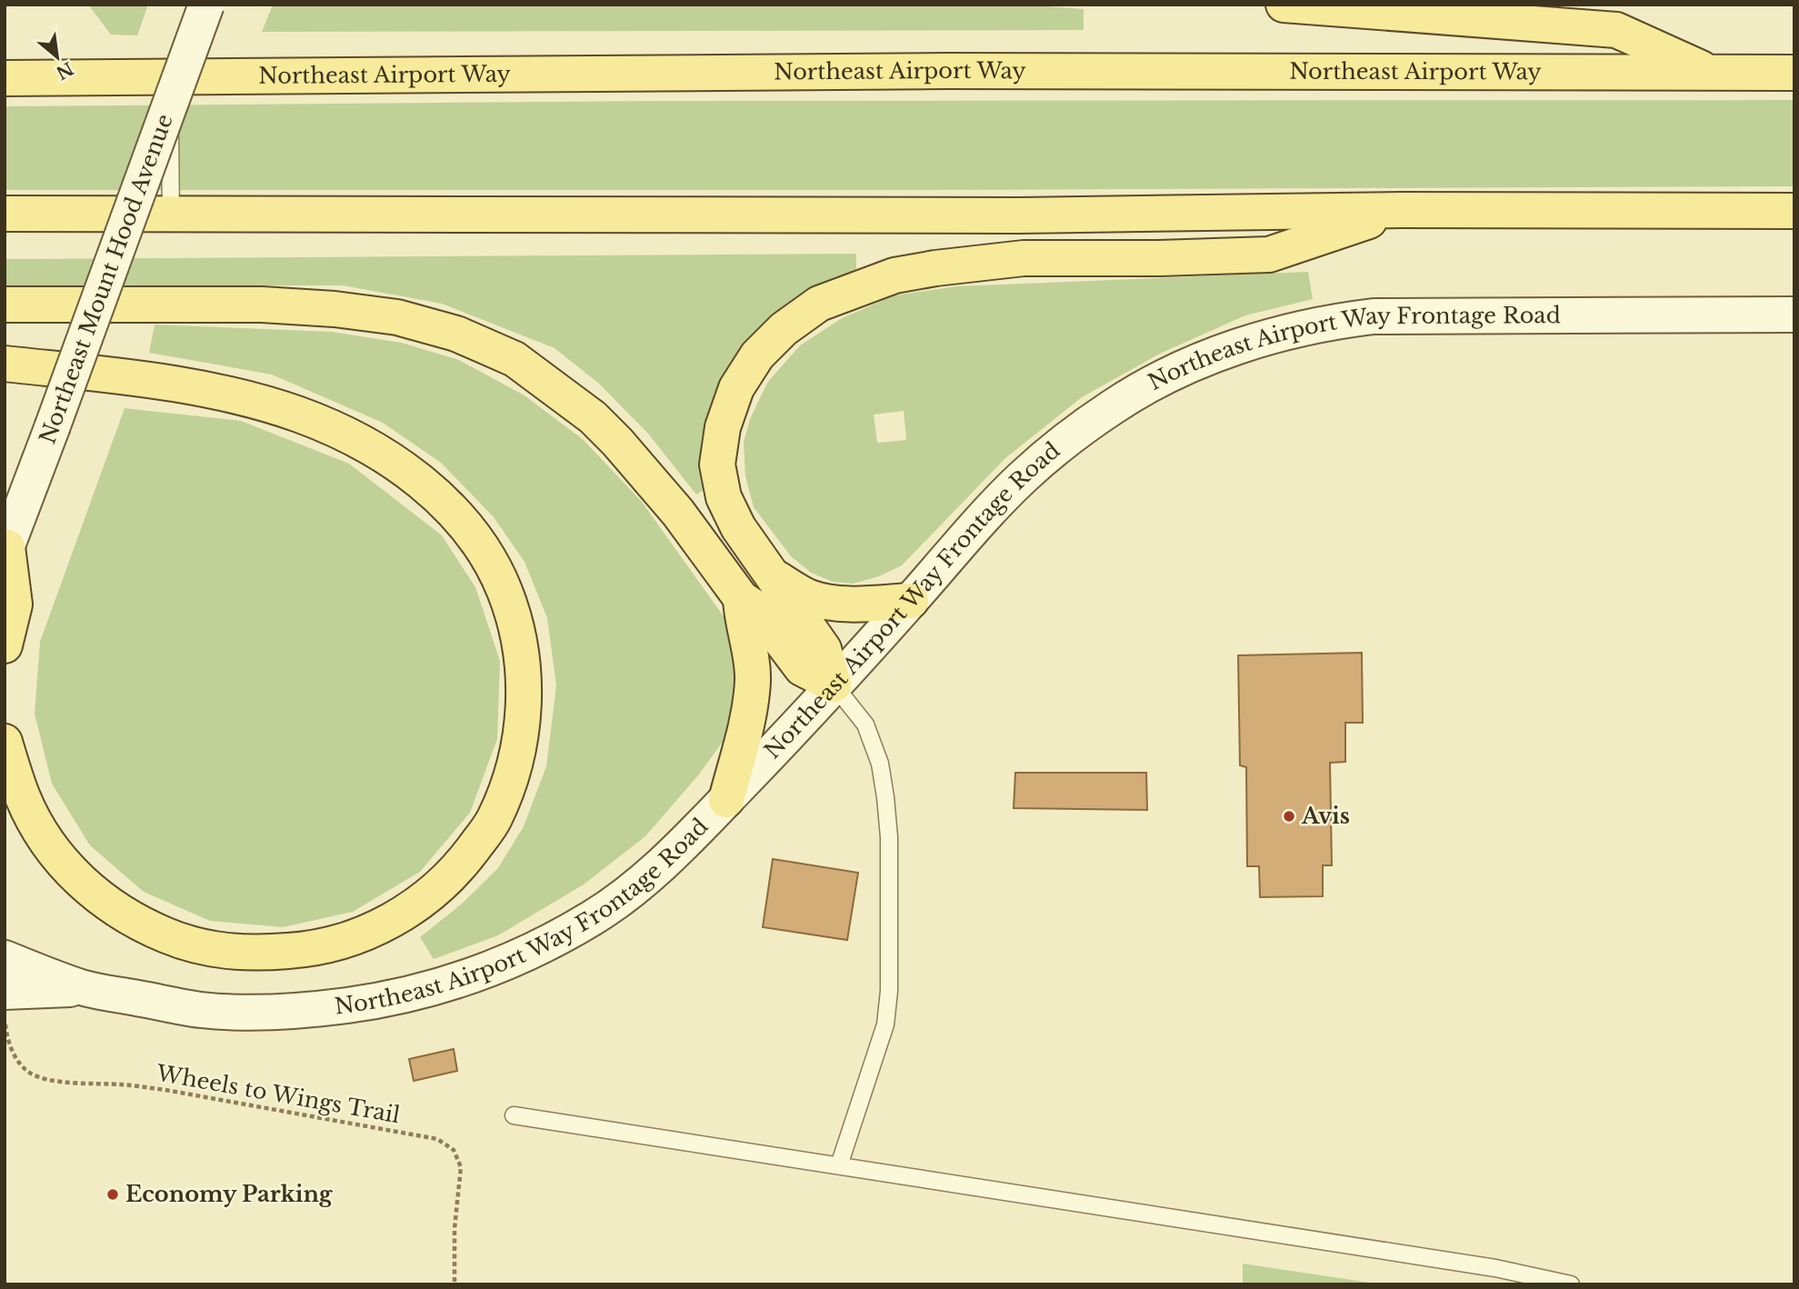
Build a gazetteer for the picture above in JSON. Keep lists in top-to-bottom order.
{
  "streets": {
    "main road": ["Northeast Airport Way"],
    "street": ["Northeast Mount Hood Avenue", "Northeast Airport Way Frontage Road"],
    "path": ["Wheels to Wings Trail"]
  },
  "places": ["Avis", "Economy Parking"],
  "north": "bottom right"
}
